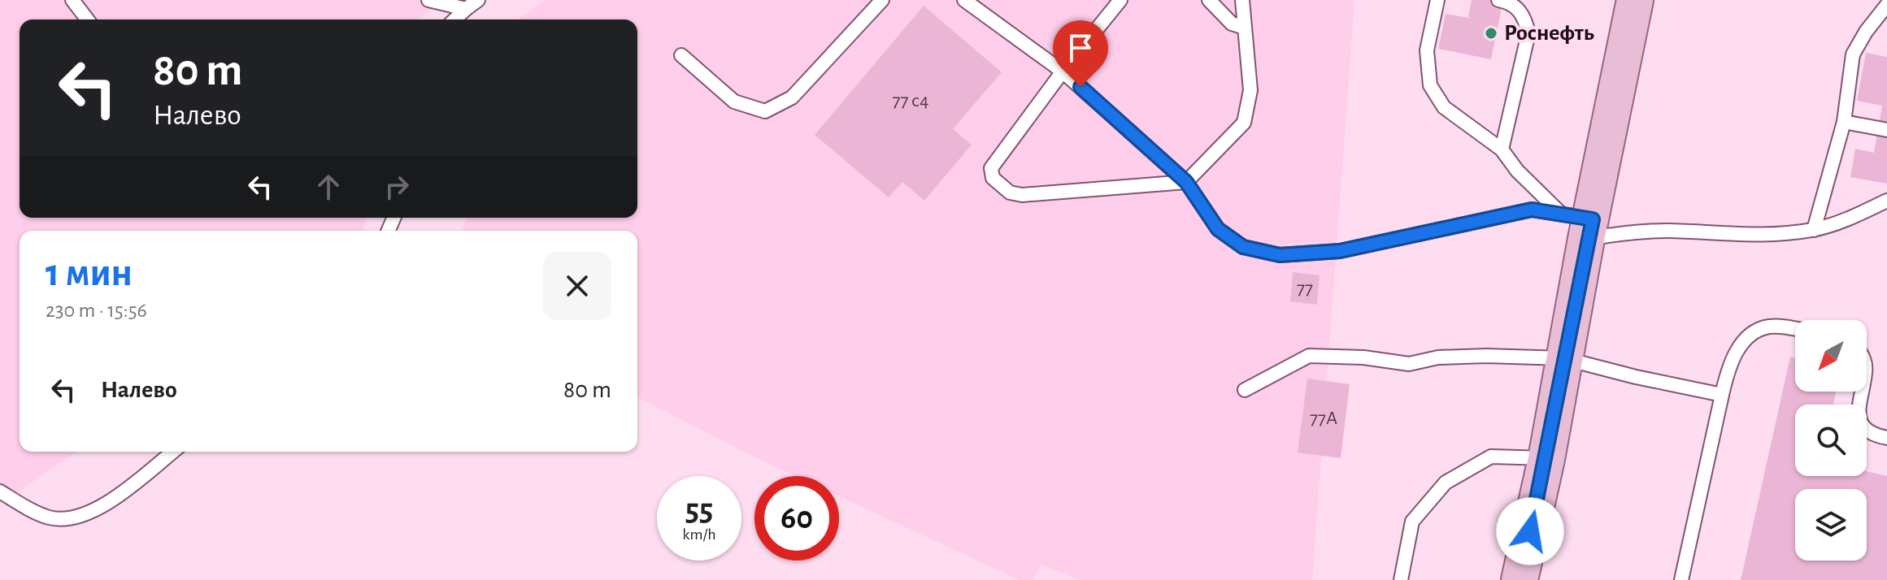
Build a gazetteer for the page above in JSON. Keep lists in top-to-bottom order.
{
  "places": ["Роснефть"],
  "house_numbers": ["77 с4", "77", "77А"],
  "north": "bottom left",
  "page": {
    "turn": ["80 m", "Налево"],
    "heading": ["1 мин", "230 m · 15:56"],
    "list": [
      {
        "name": "Налево",
        "value": "80 m"
      }
    ],
    "speed": "55 km/h",
    "limit": "60"
  }
}
